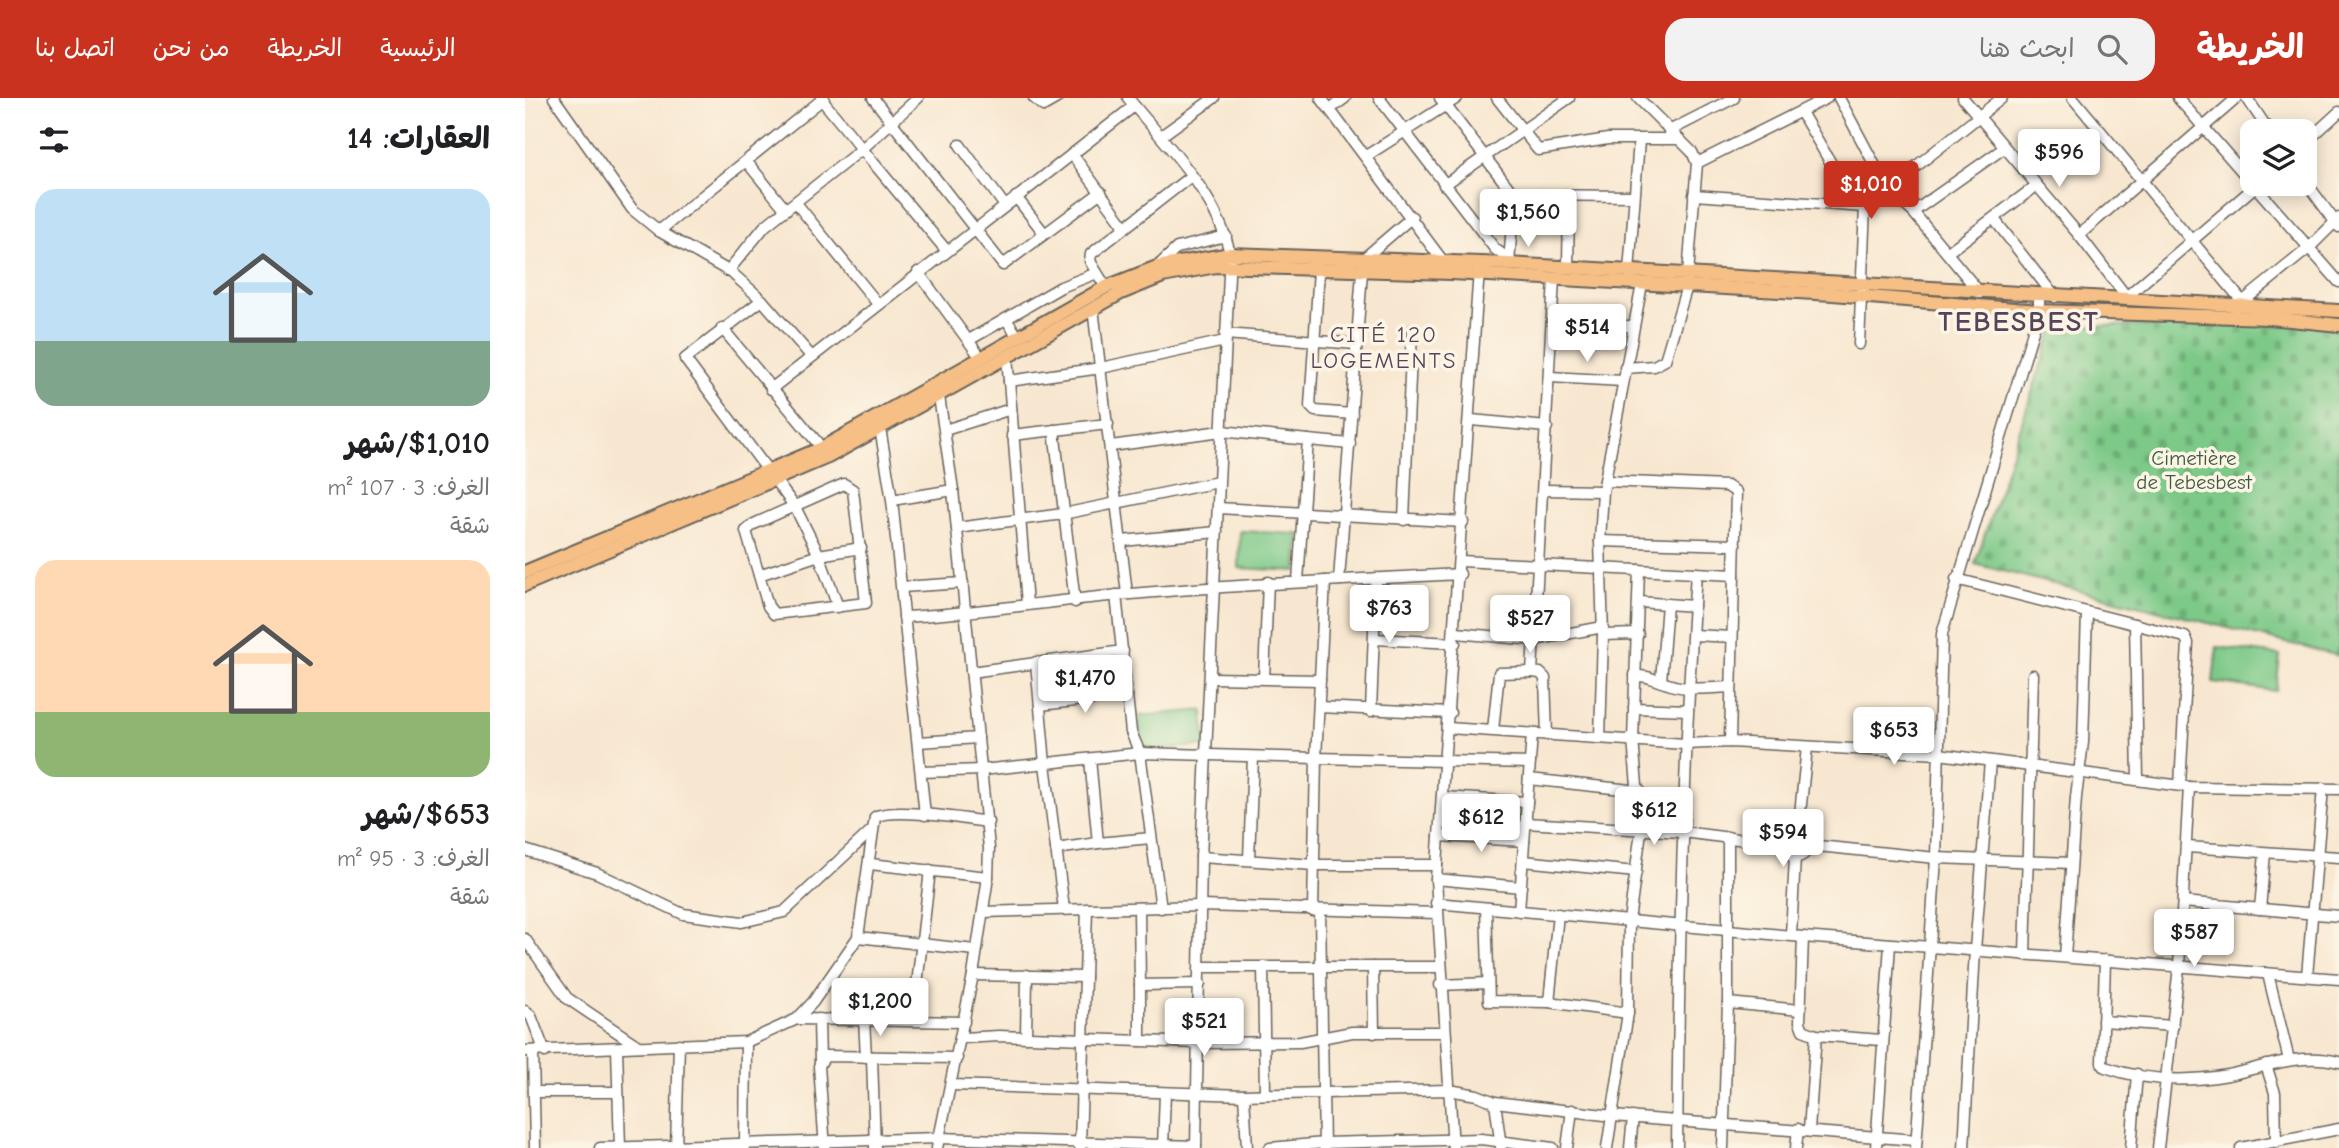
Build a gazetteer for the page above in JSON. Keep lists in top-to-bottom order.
{
  "districts": ["TEBESBEST", "CITÉ 120 LOGEMENTS"],
  "parks": ["Cimetière de Tebesbest"],
  "page": {
    "header": "الخريطة",
    "search": "ابحث هنا",
    "nav": [
      "الرئيسية",
      "الخريطة",
      "من نحن",
      "اتصل بنا"
    ],
    "heading": "العقارات: 14",
    "price": [
      "$596",
      "$1,010",
      "$1,560",
      "$514",
      "$763",
      "$527",
      "$1,470",
      "$653",
      "$612",
      "$612",
      "$594",
      "$587",
      "$1,200",
      "$521"
    ],
    "list": [
      {
        "name": "$1,010/شهر",
        "note": "الغرف: 3 · 107 m² · شقة"
      },
      {
        "name": "$653/شهر",
        "note": "الغرف: 3 · 95 m² · شقة"
      }
    ]
  }
}
